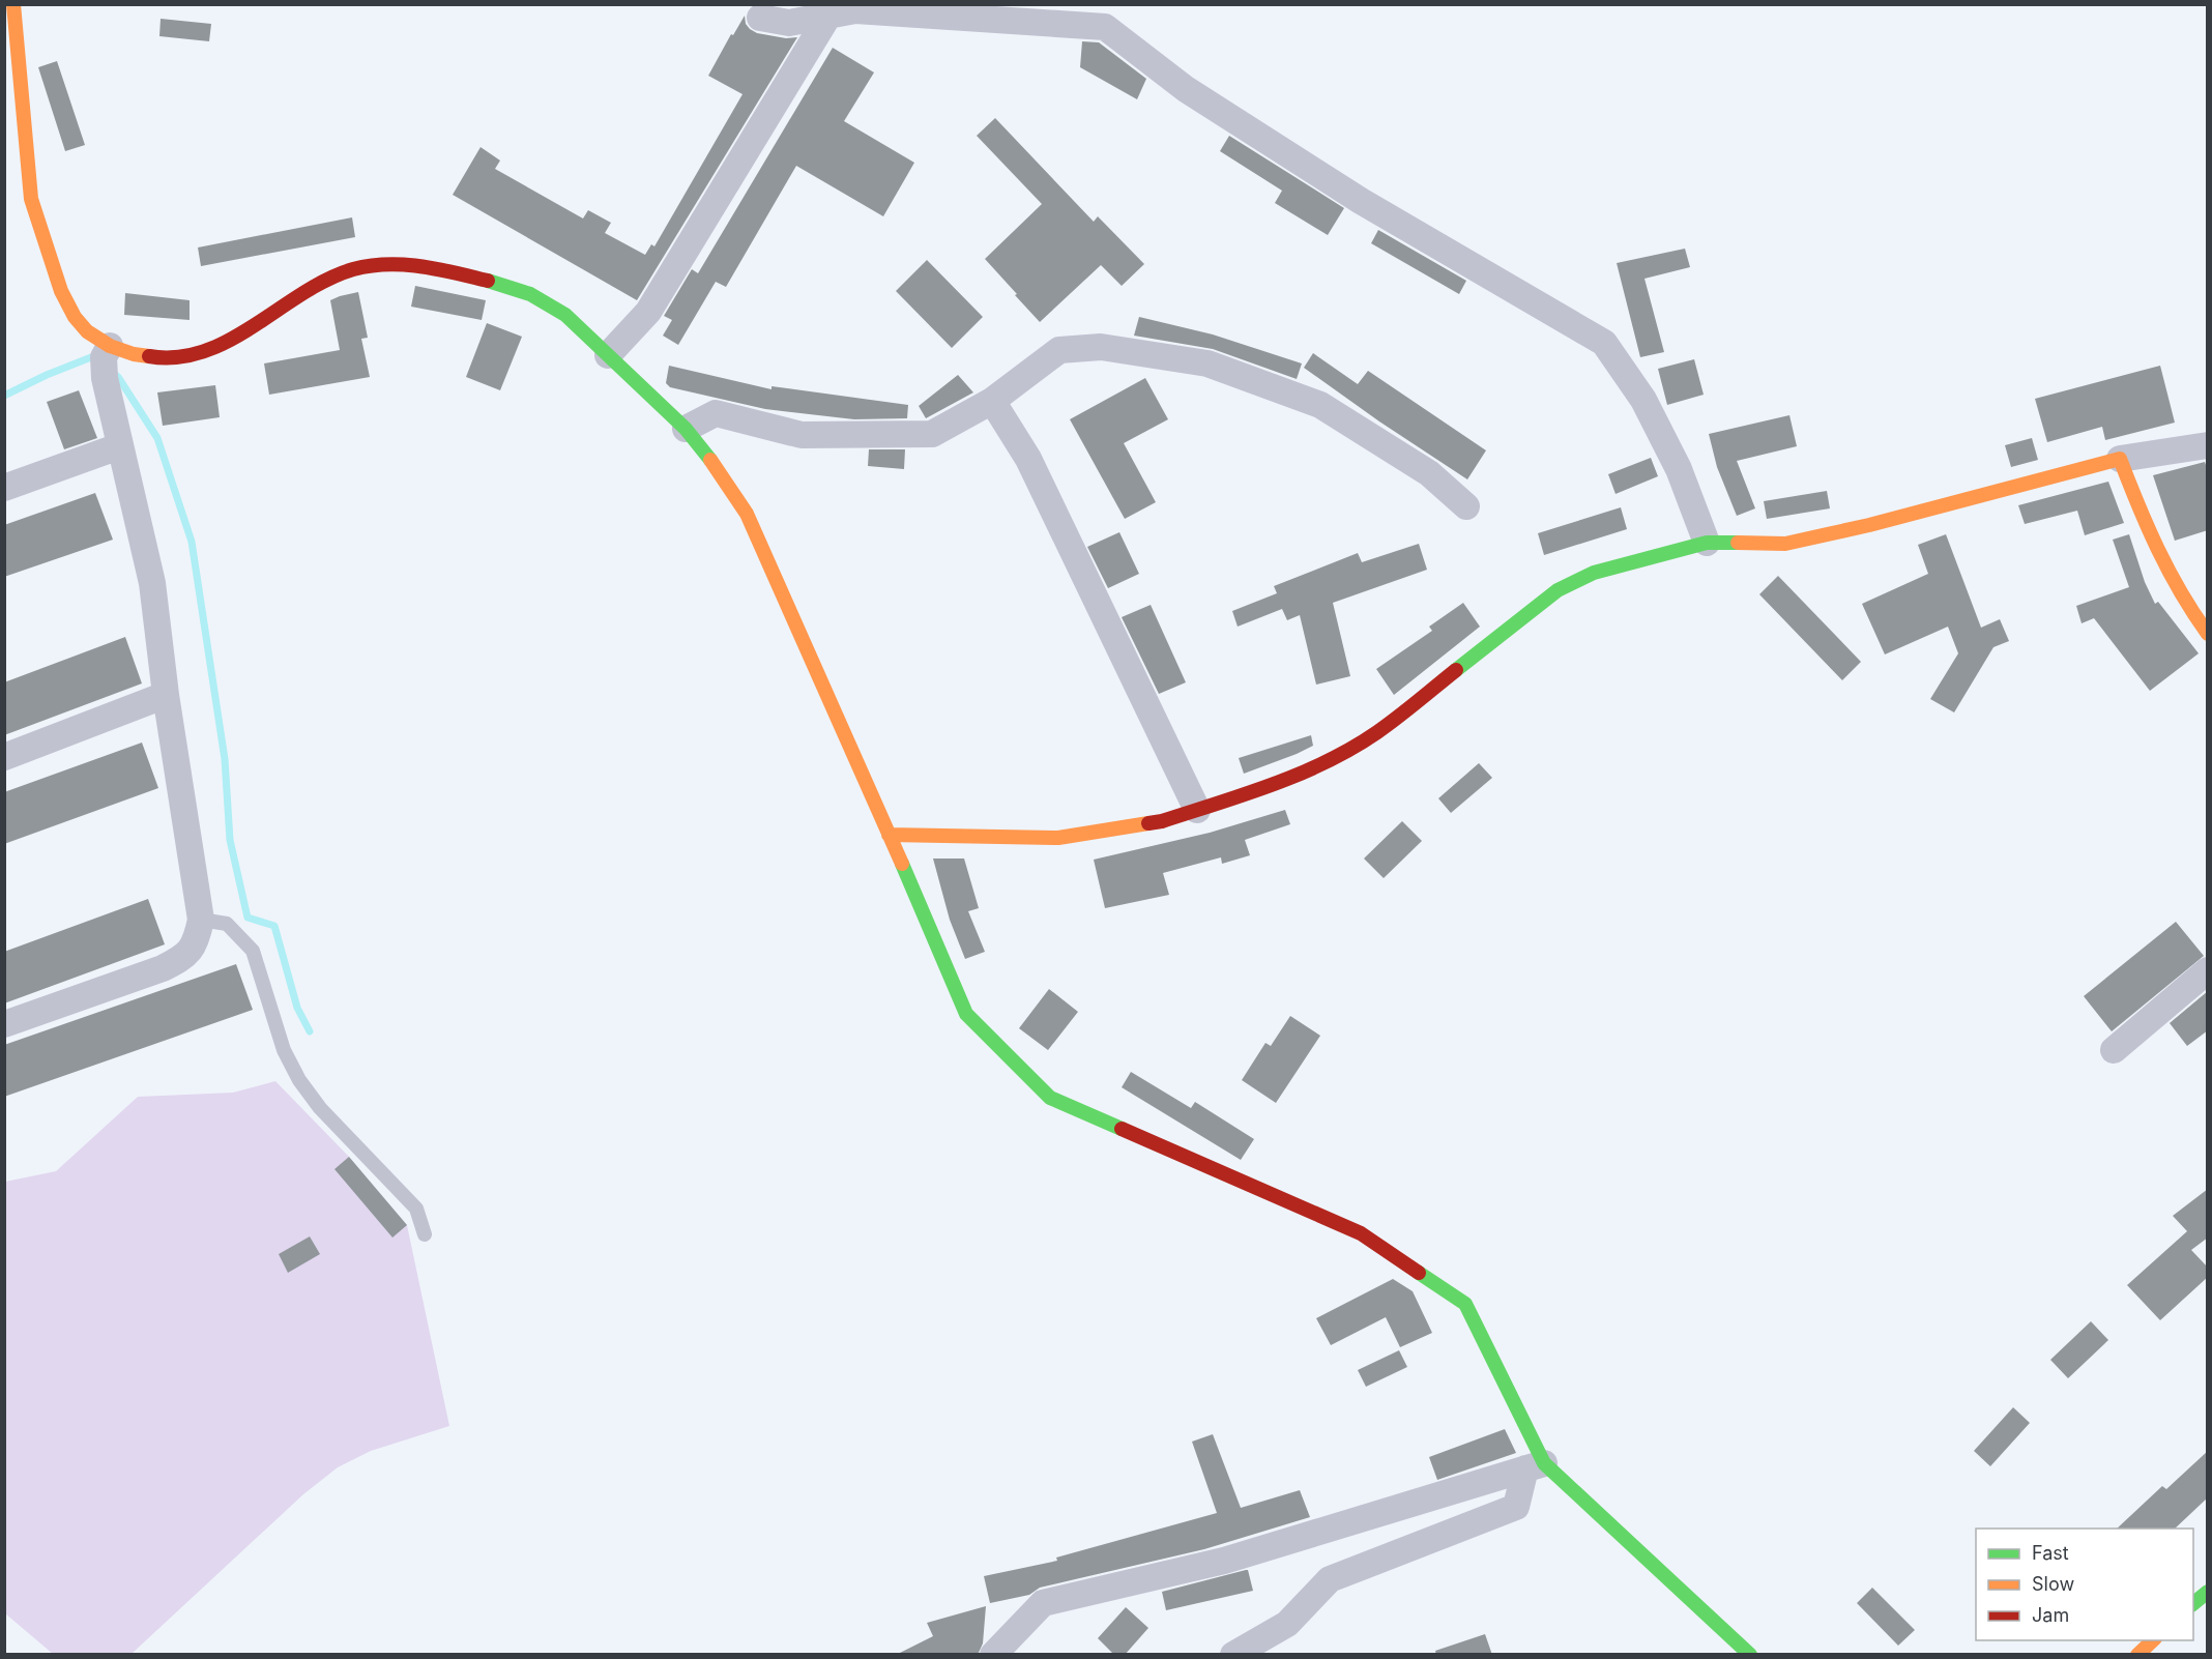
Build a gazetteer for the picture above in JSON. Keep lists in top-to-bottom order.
{
  "legend": ["Fast", "Slow", "Jam"]
}
